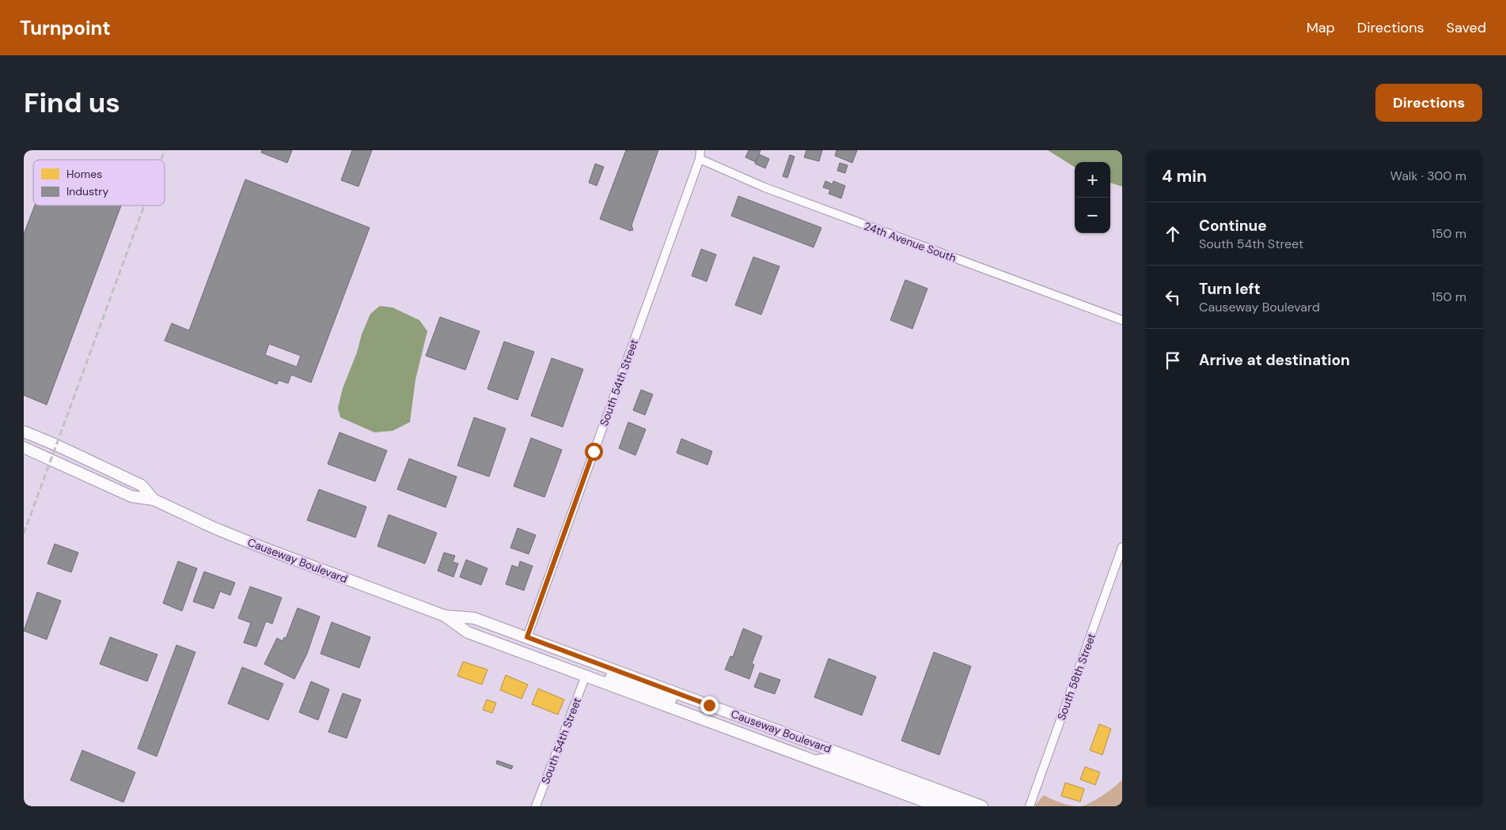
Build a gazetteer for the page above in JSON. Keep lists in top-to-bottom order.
{
  "streets": {
    "main road": ["Causeway Boulevard"],
    "street": ["24th Avenue South", "South 54th Street", "South 58th Street"]
  },
  "crossings": [
    ["24th Avenue South", "South 54th Street"],
    ["South 54th Street", "Causeway Boulevard"]
  ],
  "legend": ["Homes", "Industry"],
  "page": {
    "header": "Turnpoint",
    "nav": ["Map", "Directions", "Saved"],
    "buttons": "Directions",
    "title": "Find us",
    "heading": ["4 min", "Walk · 300 m"],
    "map_buttons": ["+", "−"],
    "list": [
      ["Continue", "South 54th Street", "150 m"],
      ["Turn left", "Causeway Boulevard", "150 m"],
      "Arrive at destination"
    ]
  }
}
